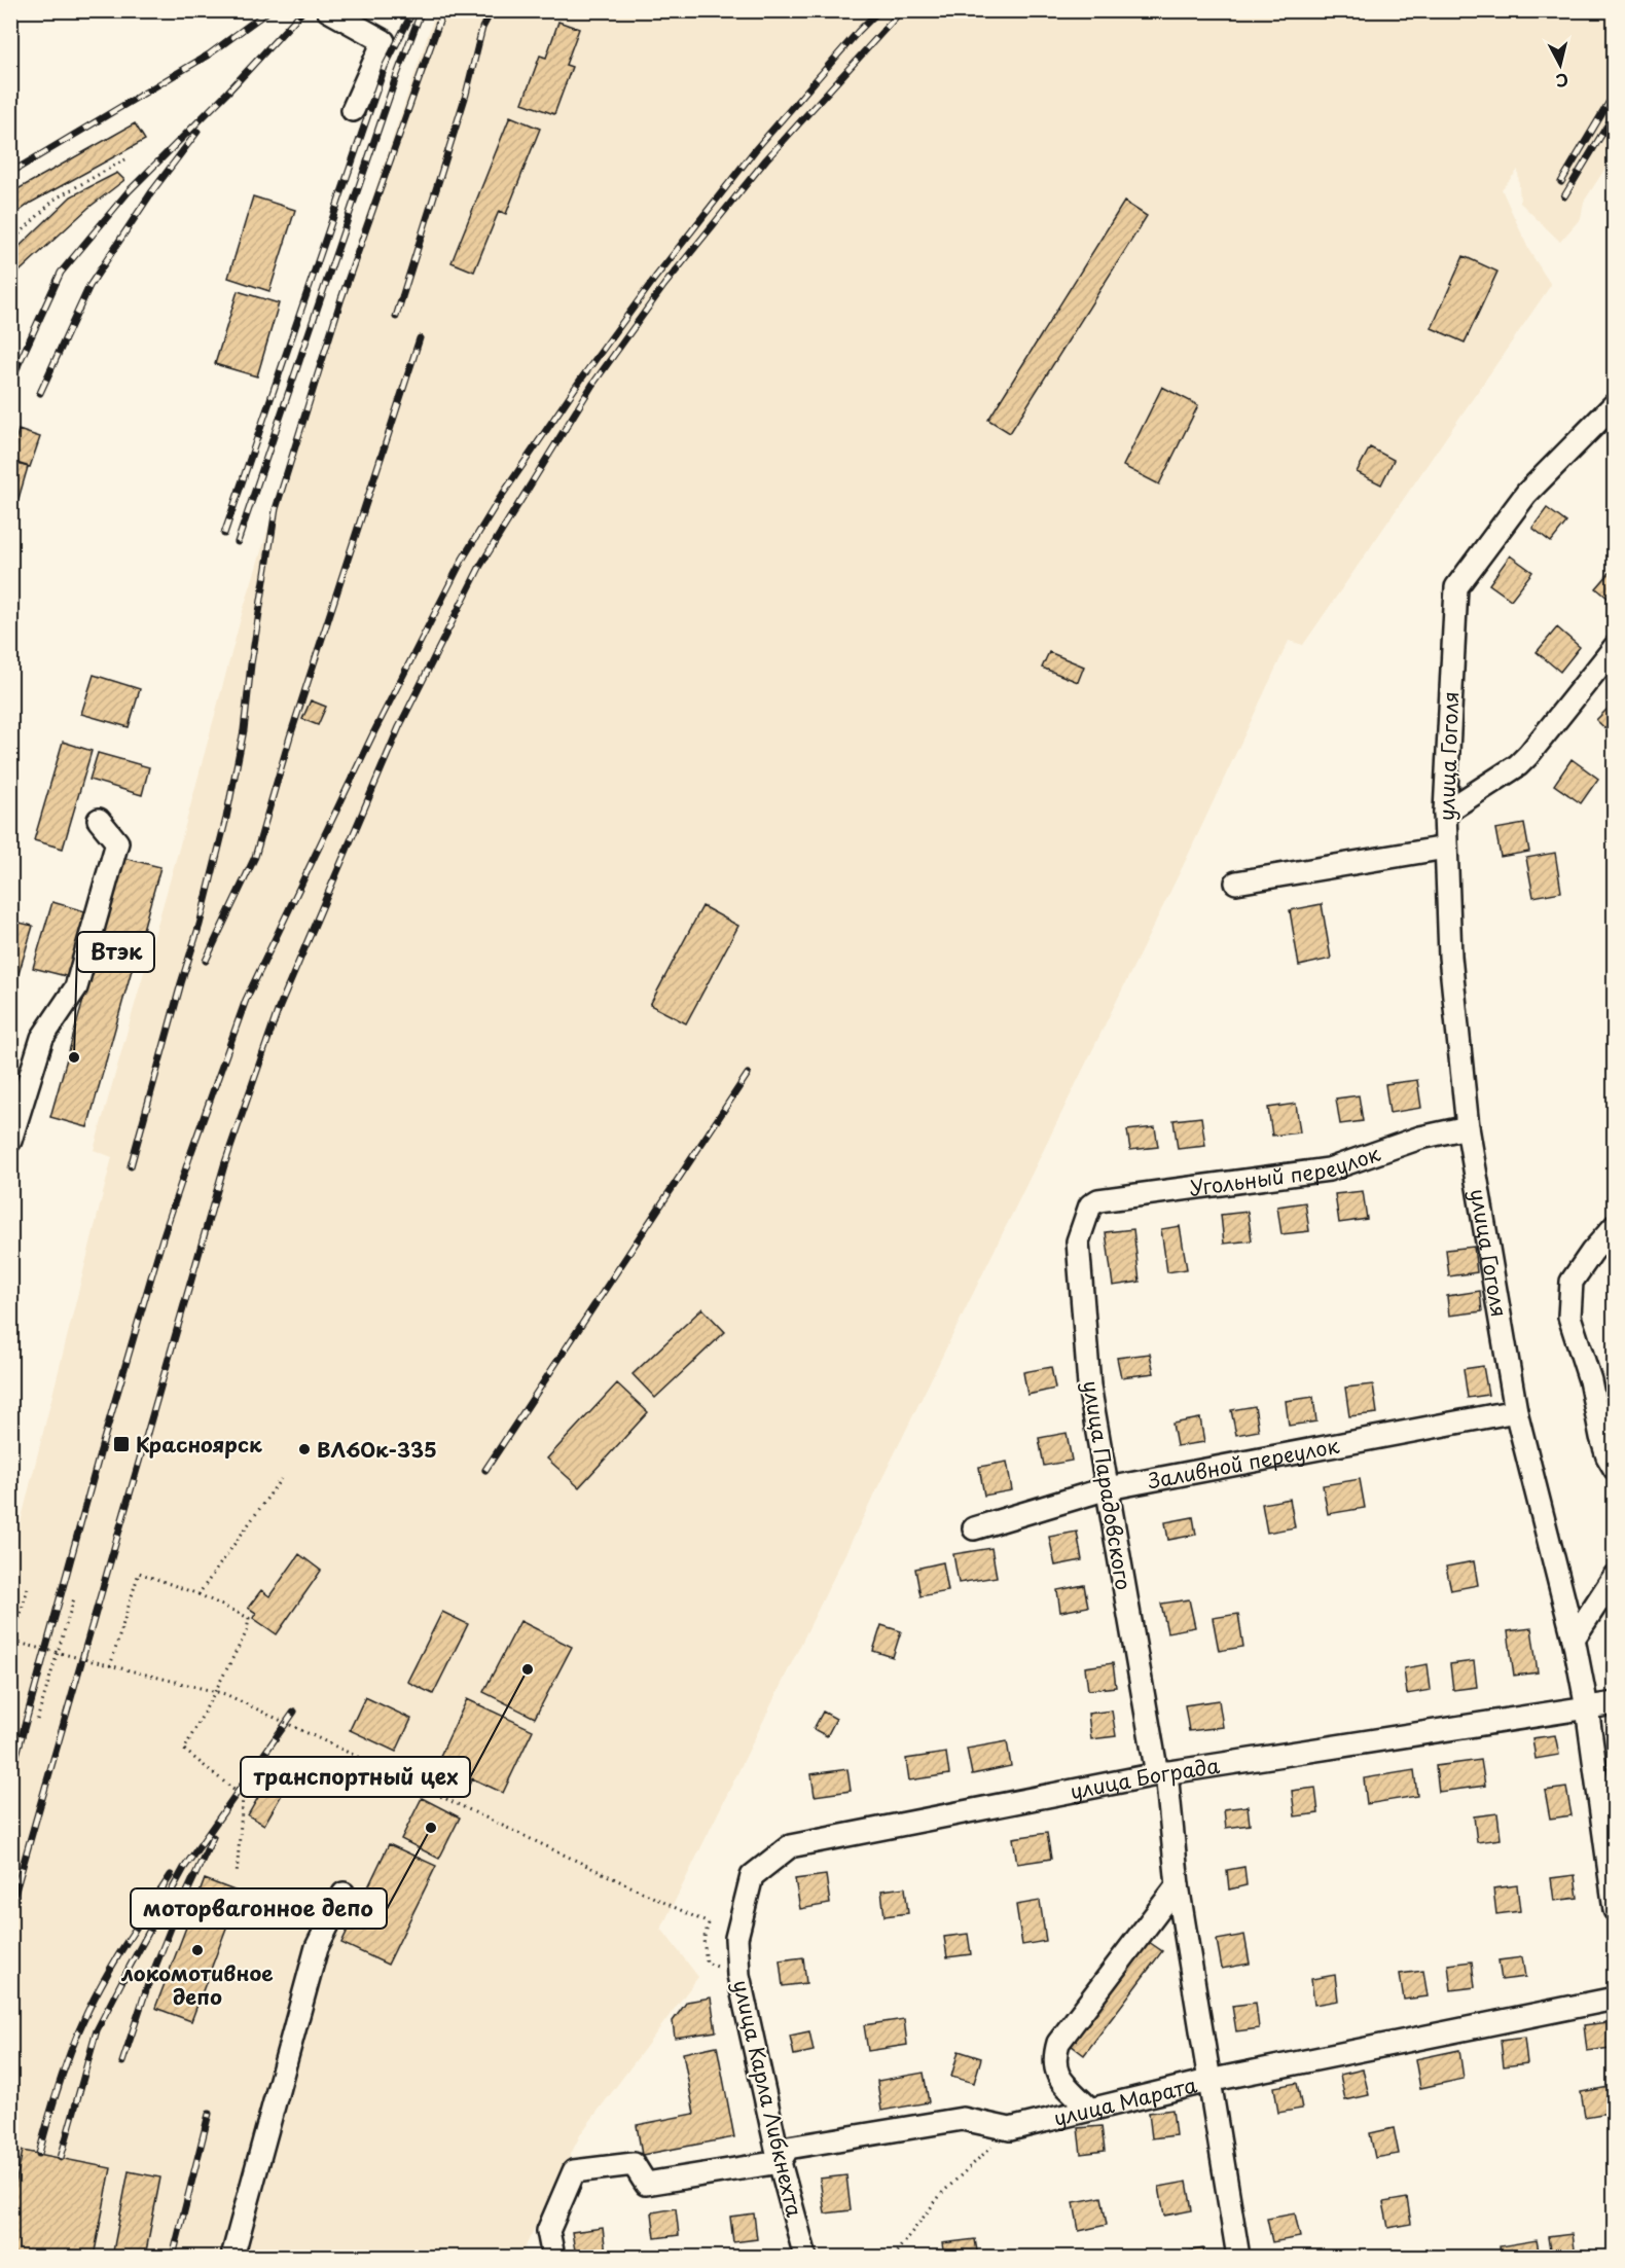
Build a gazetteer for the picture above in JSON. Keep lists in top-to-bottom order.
{
  "streets": {
    "street": [
      "улица Гоголя",
      "Угольный переулок",
      "Заливной переулок",
      "улица Парадовского",
      "улица Бограда",
      "улица Карла Либкнехта",
      "улица Марата"
    ]
  },
  "crossings": [
    ["улица Гоголя", "Угольный переулок"],
    ["улица Гоголя", "Заливной переулок"],
    ["улица Гоголя", "улица Бограда"],
    ["Угольный переулок", "улица Парадовского"],
    ["Заливной переулок", "улица Парадовского"],
    ["улица Парадовского", "улица Бограда"],
    ["улица Парадовского", "улица Марата"],
    ["улица Бограда", "улица Карла Либкнехта"],
    ["улица Карла Либкнехта", "улица Марата"]
  ],
  "places": {
    "other": [
      "Втэк",
      "ВЛ60к-335",
      "транспортный цех",
      "моторвагонное депо",
      "локомотивное депо"
    ],
    "transit": ["Красноярск"]
  },
  "north": "bottom"
}
